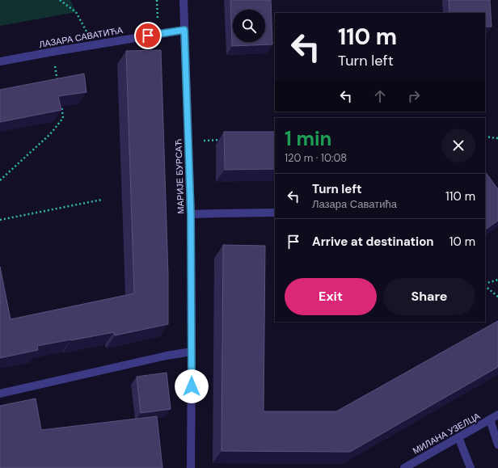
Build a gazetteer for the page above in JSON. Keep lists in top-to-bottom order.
{
  "streets": {
    "street": ["ЛАЗАРА САВАТИЋА", "МАРИЈЕ БУРСАЋ", "МИЛАНА УЗЕЛЦА"]
  },
  "crossings": [
    ["ЛАЗАРА САВАТИЋА", "МАРИЈЕ БУРСАЋ"]
  ],
  "page": {
    "turn": ["110 m", "Turn left"],
    "heading": ["1 min", "120 m · 10:08"],
    "list": [
      {
        "name": "Turn left",
        "note": "Лазара Саватића",
        "value": "110 m"
      },
      {
        "name": "Arrive at destination",
        "value": "10 m"
      }
    ],
    "buttons": ["Exit", "Share"]
  }
}
